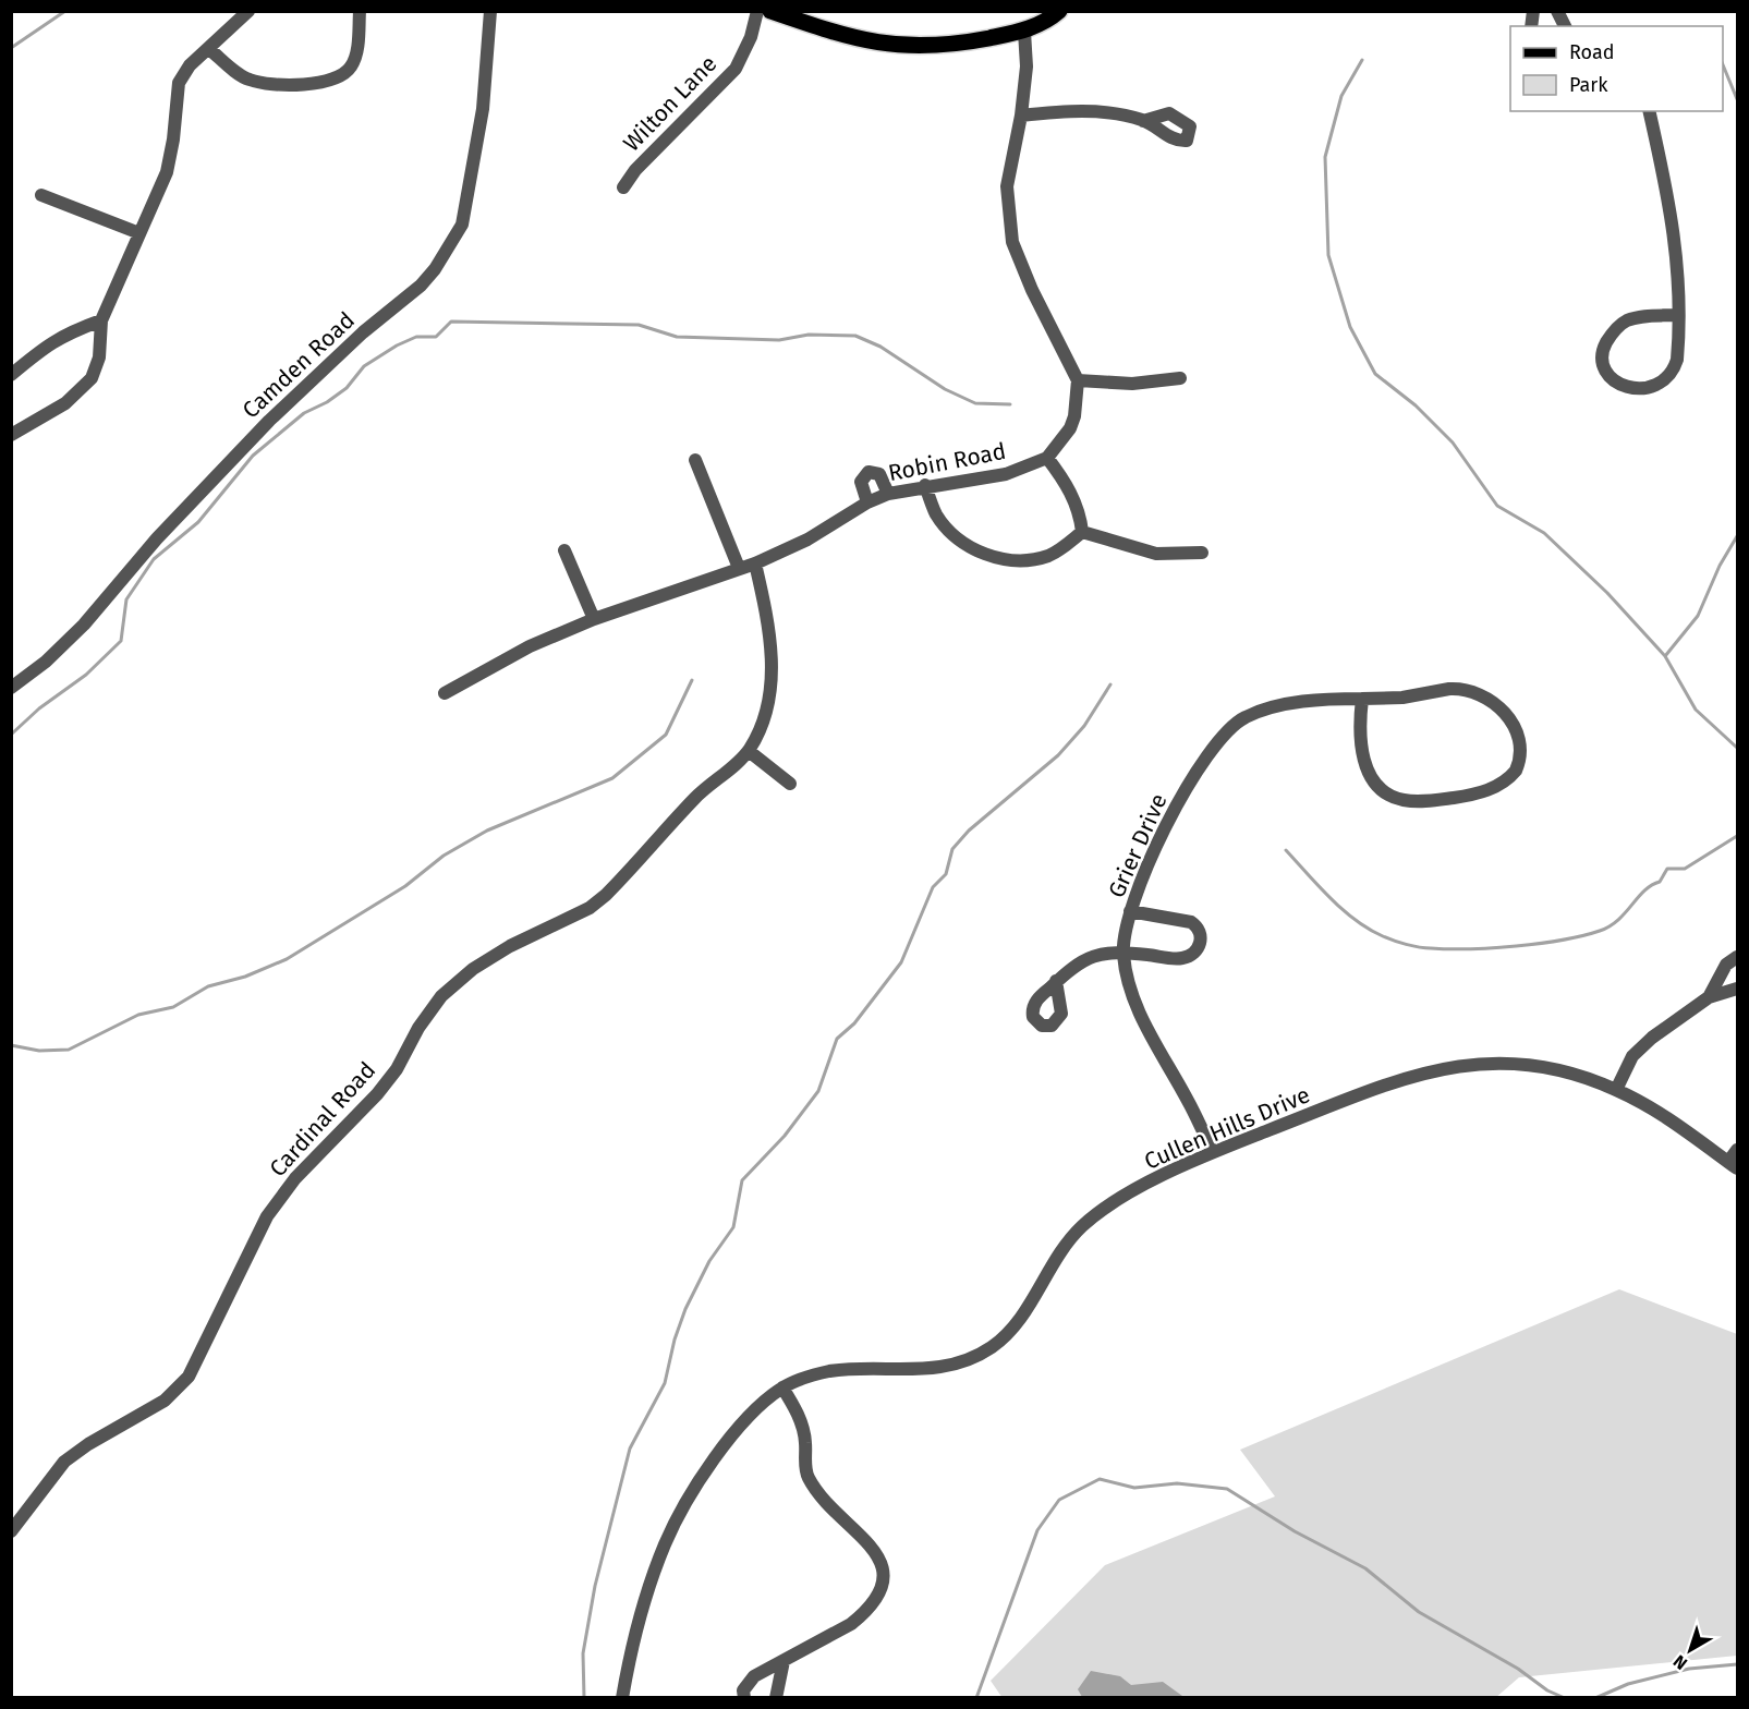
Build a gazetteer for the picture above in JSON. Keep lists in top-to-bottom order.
{
  "streets": {
    "street": [
      "Wilton Lane",
      "Camden Road",
      "Robin Road",
      "Grier Drive",
      "Cardinal Road",
      "Cullen Hills Drive"
    ]
  },
  "crossings": [
    ["Robin Road", "Cardinal Road"],
    ["Grier Drive", "Cullen Hills Drive"]
  ],
  "legend": ["Road", "Park"],
  "north": "bottom left"
}
